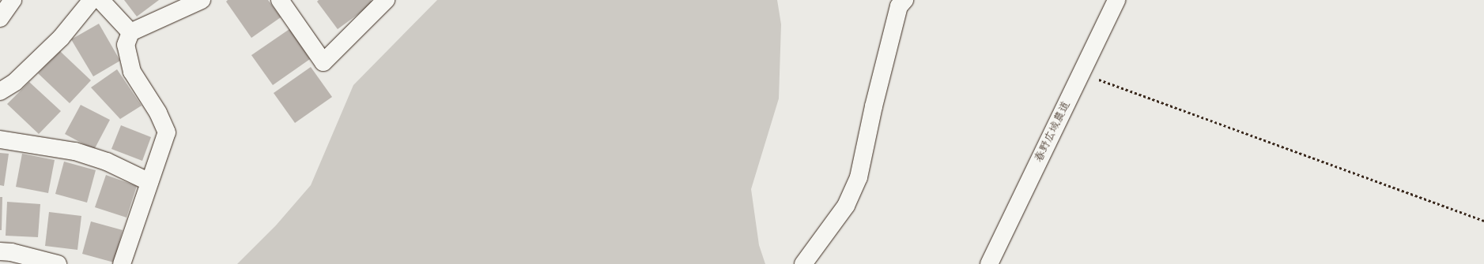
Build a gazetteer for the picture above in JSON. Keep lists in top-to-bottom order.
{
  "streets": {
    "street": ["春野広域農道"]
  }
}
